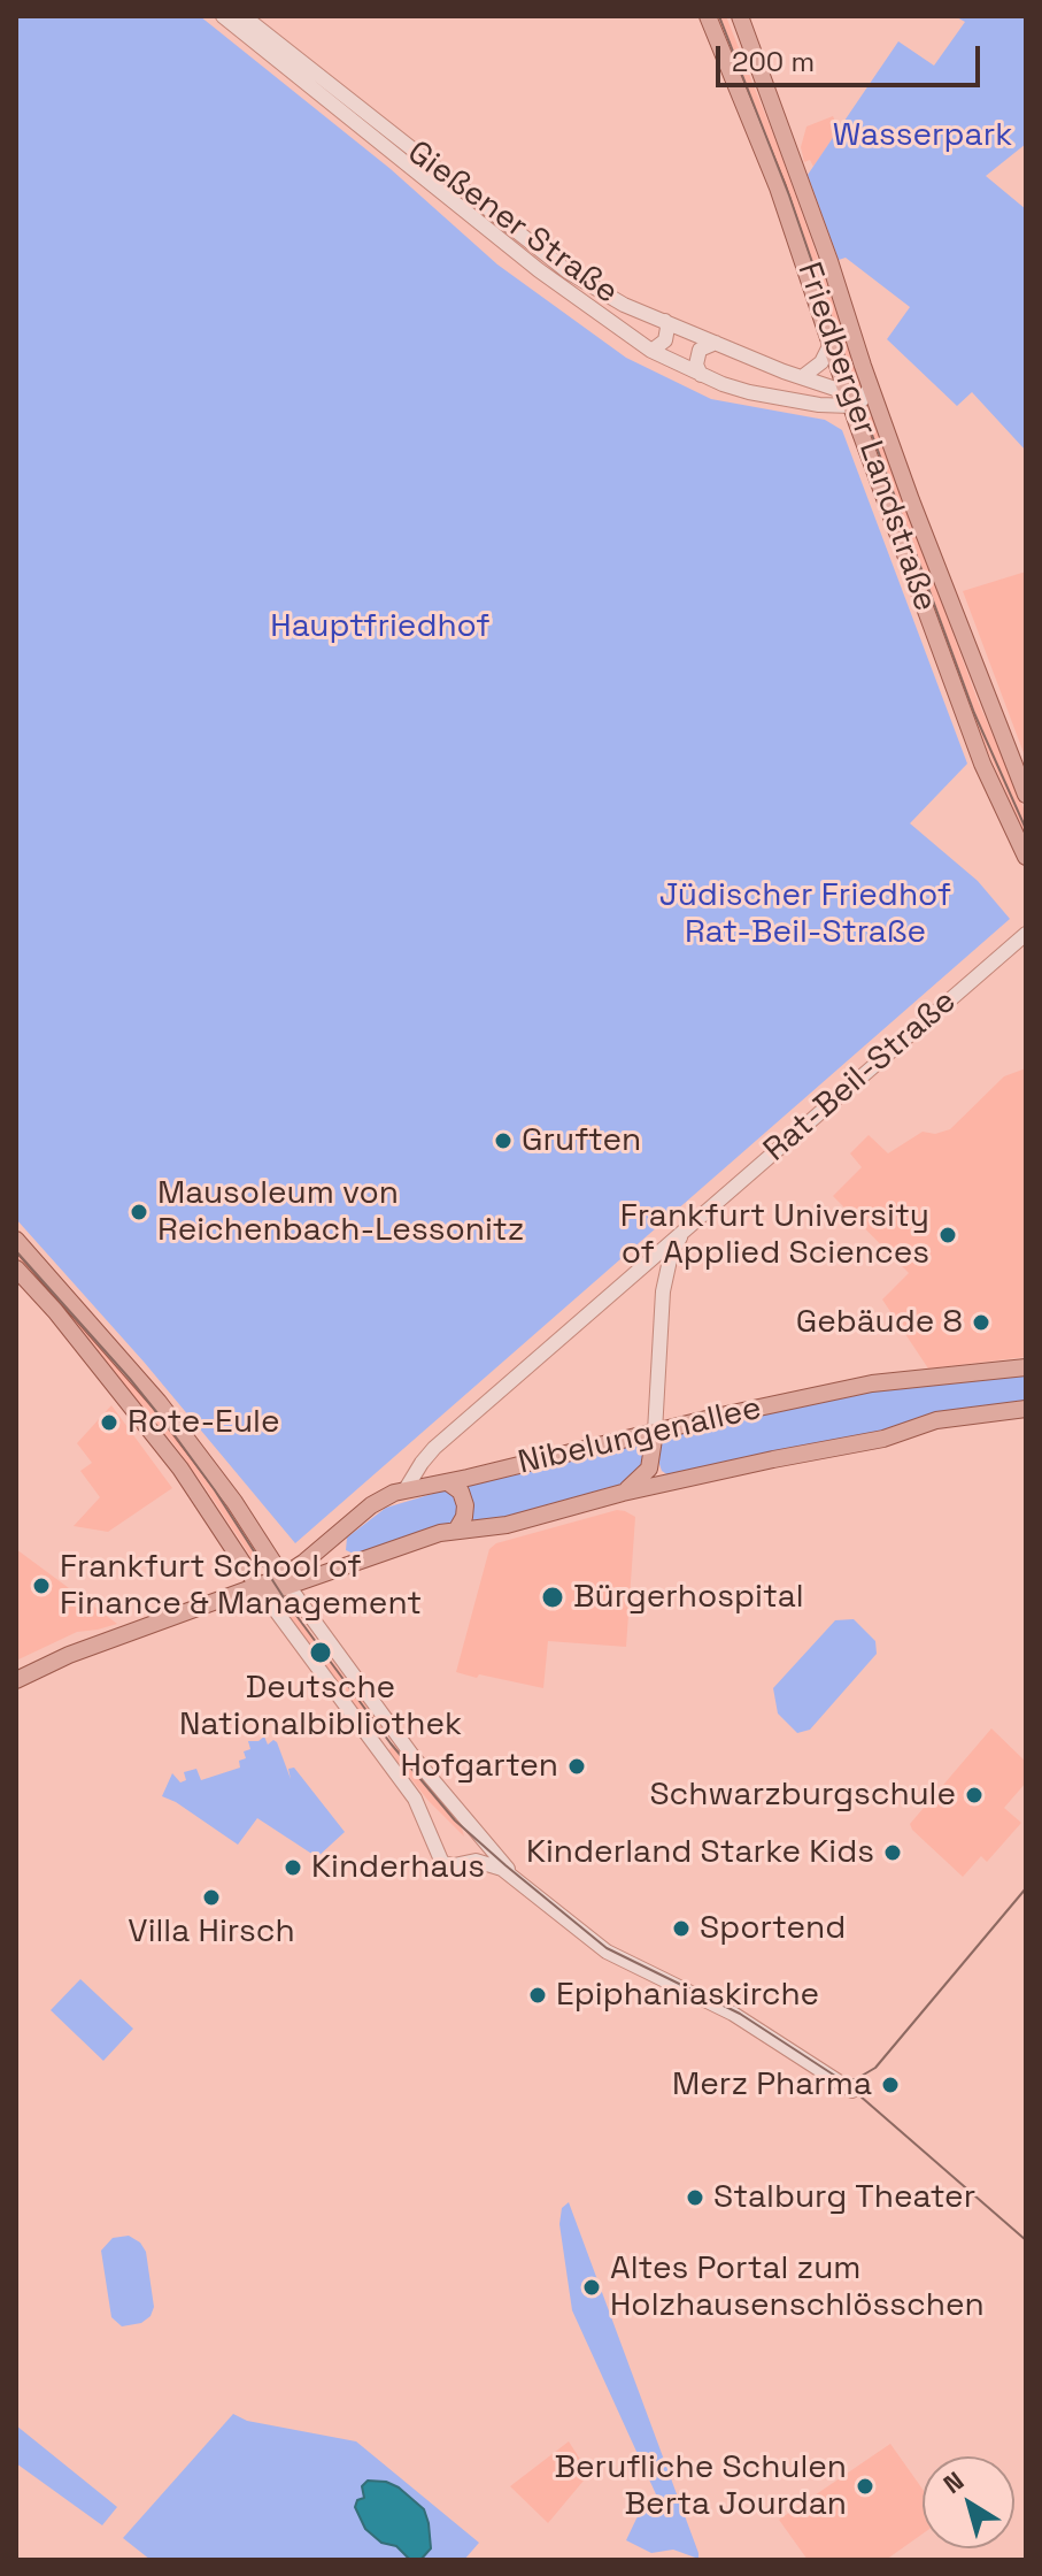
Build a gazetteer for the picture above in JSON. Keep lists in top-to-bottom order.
{
  "streets": {
    "main road": [
      "Gießener Straße",
      "Friedberger Landstraße",
      "Rat-Beil-Straße",
      "Nibelungenallee"
    ]
  },
  "crossings": [
    ["Gießener Straße", "Friedberger Landstraße"],
    ["Rat-Beil-Straße", "Nibelungenallee"]
  ],
  "parks": ["Wasserpark", "Hauptfriedhof", "Jüdischer Friedhof Rat-Beil-Straße"],
  "places": [
    "Gruften",
    "Mausoleum von Reichenbach-Lessonitz",
    "Frankfurt University of Applied Sciences",
    "Gebäude 8",
    "Rote-Eule",
    "Frankfurt School of Finance & Management",
    "Bürgerhospital",
    "Deutsche Nationalbibliothek",
    "Hofgarten",
    "Schwarzburgschule",
    "Kinderland Starke Kids",
    "Kinderhaus",
    "Villa Hirsch",
    "Sportend",
    "Epiphaniaskirche",
    "Merz Pharma",
    "Stalburg Theater",
    "Altes Portal zum Holzhausenschlösschen",
    "Berufliche Schulen Berta Jourdan"
  ],
  "scale_bar": "200 m",
  "north": "top left"
}
